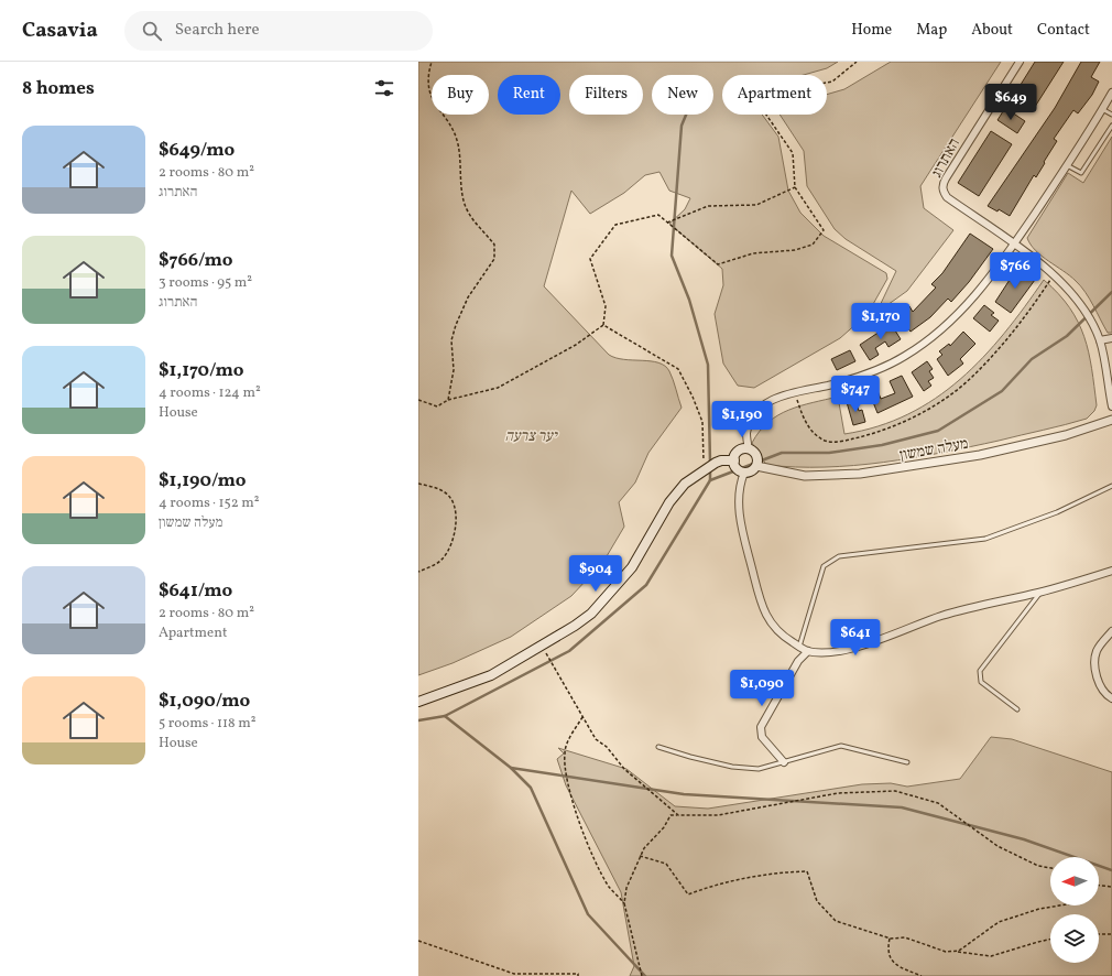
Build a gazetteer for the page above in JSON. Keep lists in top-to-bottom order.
{
  "streets": {
    "street": ["האתרוג", "מעלה שמשון"]
  },
  "parks": ["יער צרעה"],
  "north": "left",
  "page": {
    "header": "Casavia",
    "search": "Search here",
    "nav": [
      "Home",
      "Map",
      "About",
      "Contact"
    ],
    "heading": "8 homes",
    "chip": [
      "Buy",
      "Rent",
      "Filters",
      "New",
      "Apartment"
    ],
    "price": [
      "$649",
      "$766",
      "$1,170",
      "$747",
      "$1,190",
      "$904",
      "$641",
      "$1,090"
    ],
    "list": [
      {
        "name": "$649/mo",
        "note": "2 rooms · 80 m² · האתרוג"
      },
      {
        "name": "$766/mo",
        "note": "3 rooms · 95 m² · האתרוג"
      },
      {
        "name": "$1,170/mo",
        "note": "4 rooms · 124 m² · House"
      },
      {
        "name": "$1,190/mo",
        "note": "4 rooms · 152 m² · מעלה שמשון"
      },
      {
        "name": "$641/mo",
        "note": "2 rooms · 80 m² · Apartment"
      },
      {
        "name": "$1,090/mo",
        "note": "5 rooms · 118 m² · House"
      }
    ]
  }
}
